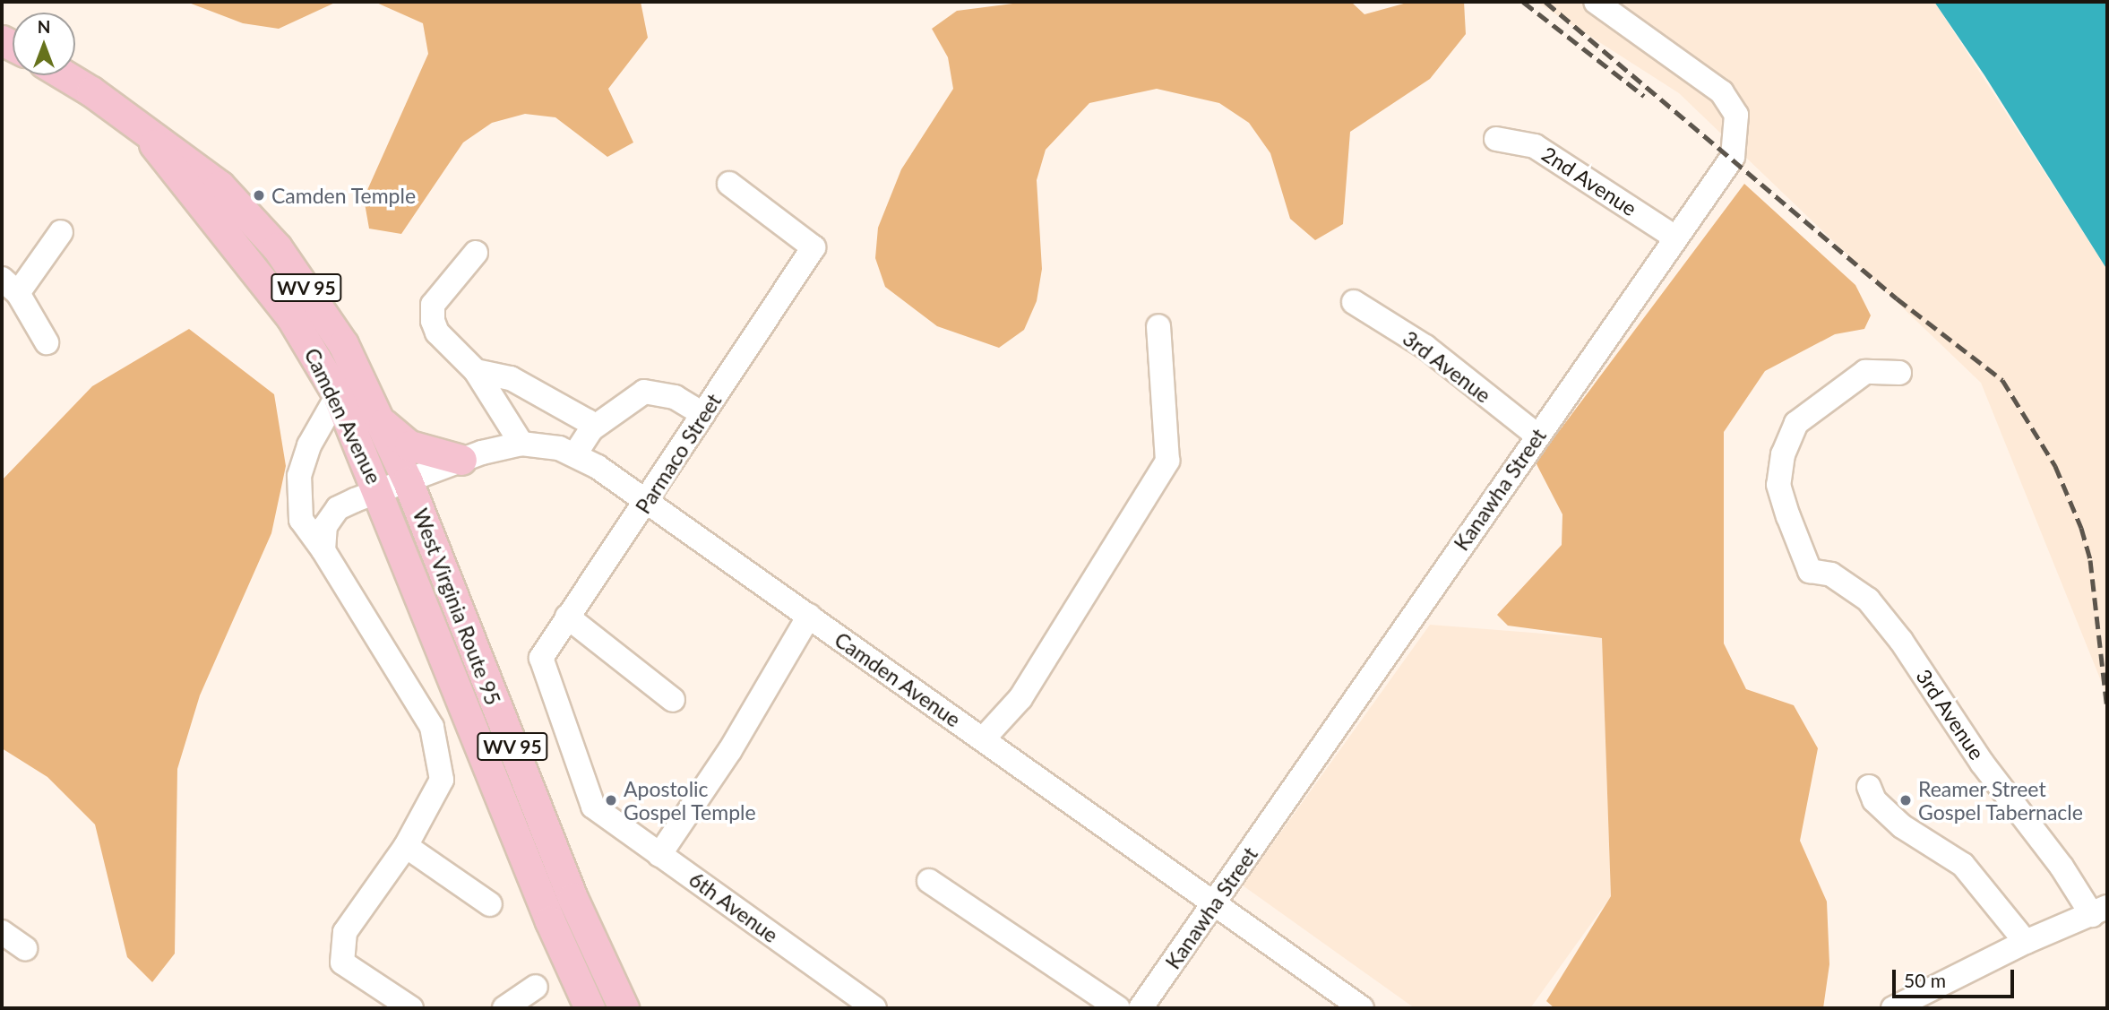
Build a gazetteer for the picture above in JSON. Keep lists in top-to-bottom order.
{
  "streets": {
    "main road": ["WV 95", "Camden Avenue", "West Virginia Route 95"],
    "street": [
      "2nd Avenue",
      "3rd Avenue",
      "Parmaco Street",
      "Kanawha Street",
      "6th Avenue"
    ]
  },
  "crossings": [
    ["2nd Avenue", "Kanawha Street"],
    ["3rd Avenue", "Kanawha Street"],
    ["Camden Avenue", "Parmaco Street"],
    ["Camden Avenue", "Kanawha Street"],
    ["Camden Avenue", "West Virginia Route 95"],
    ["Parmaco Street", "6th Avenue"]
  ],
  "places": ["Camden Temple", "Apostolic Gospel Temple", "Reamer Street Gospel Tabernacle"],
  "scale_bar": "50 m",
  "north": "top"
}
